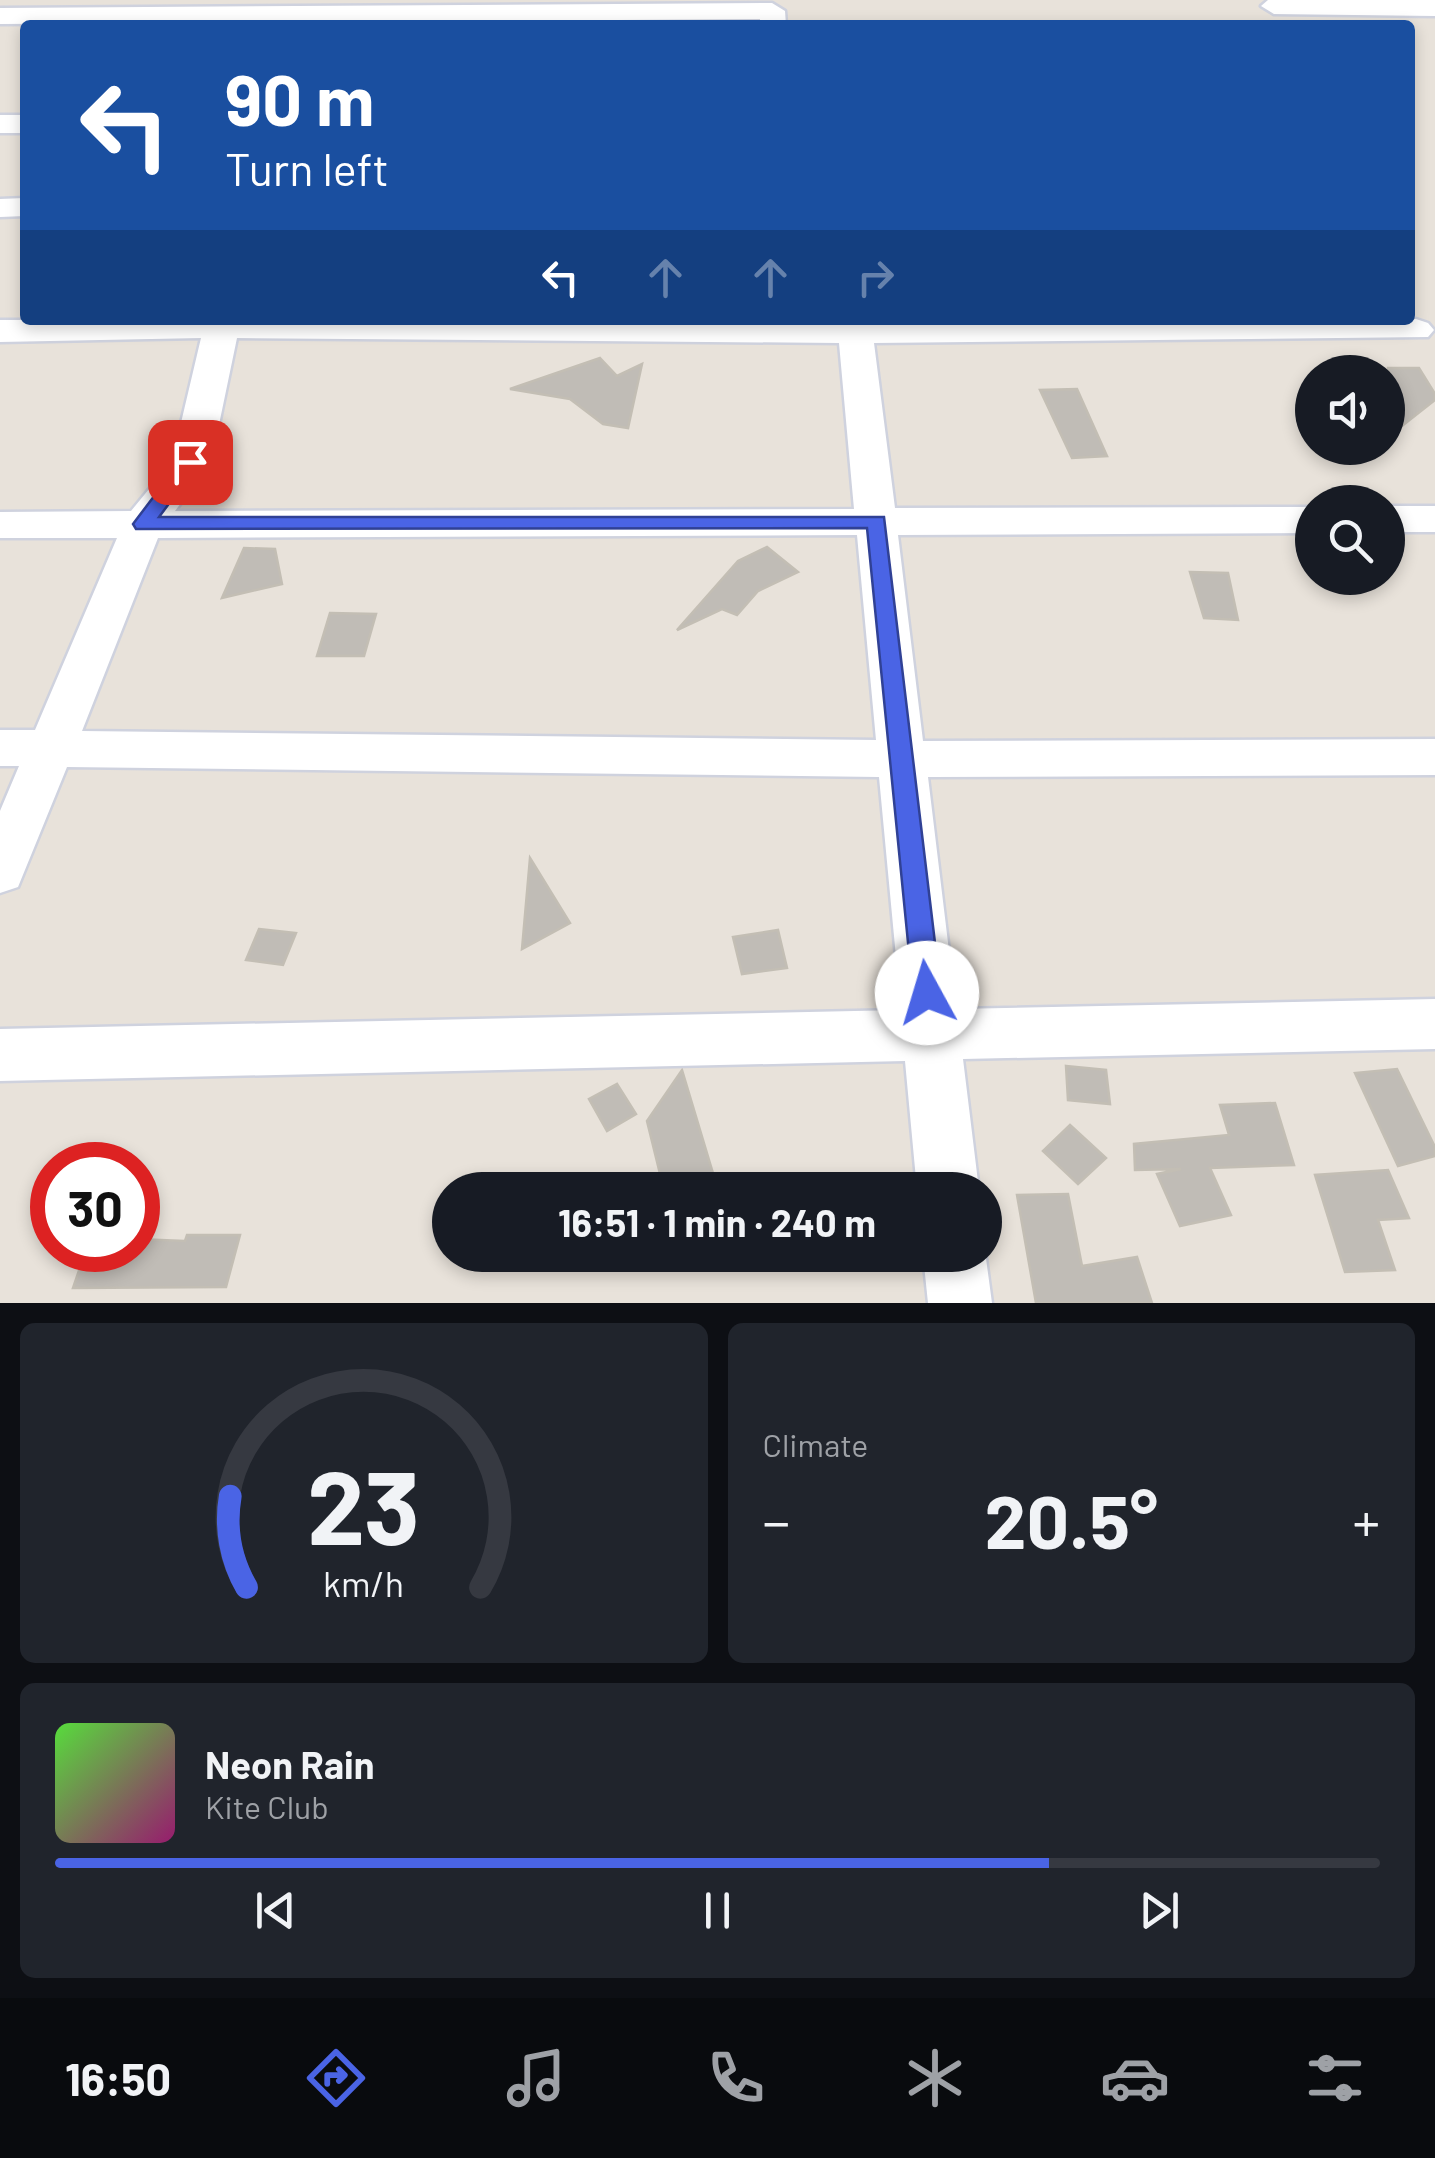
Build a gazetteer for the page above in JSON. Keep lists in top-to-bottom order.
{
  "page": {
    "turn": ["90 m", "Turn left"],
    "limit": "30",
    "trip": "16:51 · 1 min · 240 m",
    "tile": "Climate",
    "heat": ["−", "20.5°", "+"],
    "song": ["Neon Rain", "Kite Club"],
    "tabs": "16:50",
    "gauge": ["23", "km/h"]
  }
}
